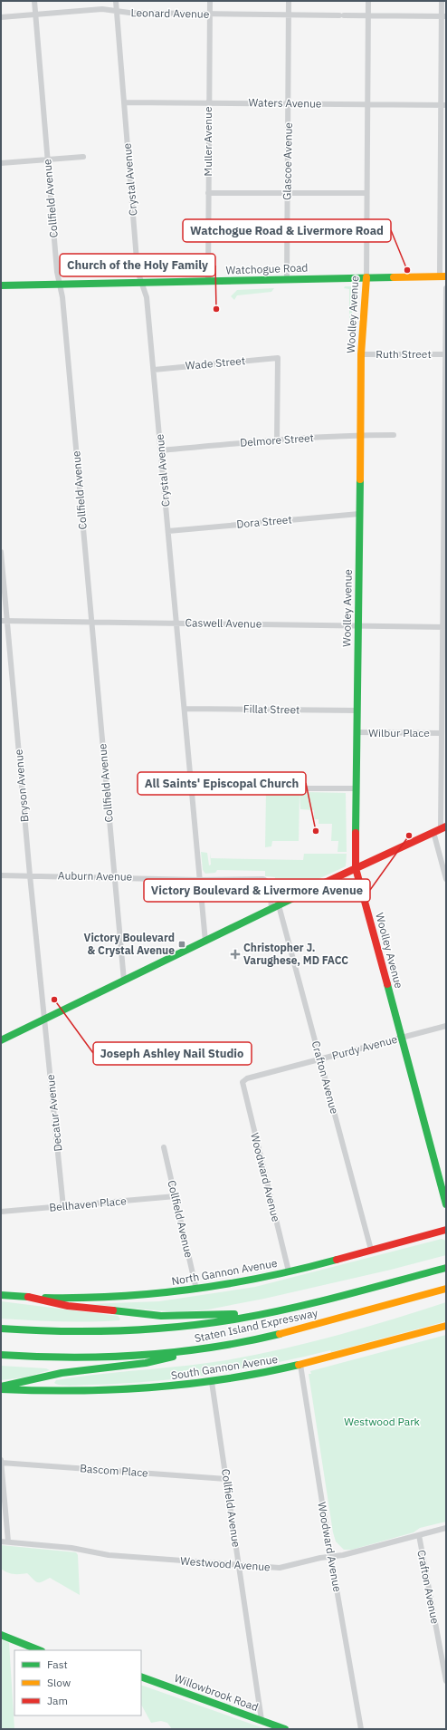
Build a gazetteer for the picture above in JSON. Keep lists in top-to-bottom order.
{
  "streets": {
    "main road": [
      "Watchogue Road",
      "Woolley Avenue",
      "North Gannon Avenue",
      "Staten Island Expressway",
      "South Gannon Avenue",
      "Willowbrook Road"
    ],
    "street": [
      "Leonard Avenue",
      "Waters Avenue",
      "Muller Avenue",
      "Glascoe Avenue",
      "Crystal Avenue",
      "Collfield Avenue",
      "Ruth Street",
      "Wade Street",
      "Delmore Street",
      "Dora Street",
      "Caswell Avenue",
      "Fillat Street",
      "Wilbur Place",
      "Bryson Avenue",
      "Auburn Avenue",
      "Purdy Avenue",
      "Crafton Avenue",
      "Decatur Avenue",
      "Woodward Avenue",
      "Bellhaven Place",
      "Bascom Place",
      "Westwood Avenue"
    ]
  },
  "crossings": [
    ["Leonard Avenue", "Muller Avenue"],
    ["Leonard Avenue", "Glascoe Avenue"],
    ["Leonard Avenue", "Crystal Avenue"],
    ["Leonard Avenue", "Collfield Avenue"],
    ["Leonard Avenue", "Woolley Avenue"],
    ["Waters Avenue", "Muller Avenue"],
    ["Waters Avenue", "Glascoe Avenue"],
    ["Waters Avenue", "Crystal Avenue"],
    ["Waters Avenue", "Woolley Avenue"],
    ["Muller Avenue", "Watchogue Road"],
    ["Glascoe Avenue", "Watchogue Road"],
    ["Crystal Avenue", "Watchogue Road"],
    ["Crystal Avenue", "Wade Street"],
    ["Crystal Avenue", "Delmore Street"],
    ["Crystal Avenue", "Dora Street"],
    ["Crystal Avenue", "Caswell Avenue"],
    ["Crystal Avenue", "Fillat Street"],
    ["Crystal Avenue", "Auburn Avenue"],
    ["Collfield Avenue", "Watchogue Road"],
    ["Collfield Avenue", "Caswell Avenue"],
    ["Collfield Avenue", "Auburn Avenue"],
    ["Collfield Avenue", "Bellhaven Place"],
    ["Collfield Avenue", "North Gannon Avenue"],
    ["Collfield Avenue", "South Gannon Avenue"],
    ["Collfield Avenue", "Bascom Place"],
    ["Collfield Avenue", "Westwood Avenue"],
    ["Collfield Avenue", "Willowbrook Road"],
    ["Watchogue Road", "Woolley Avenue"],
    ["Woolley Avenue", "Ruth Street"],
    ["Woolley Avenue", "Delmore Street"],
    ["Woolley Avenue", "Dora Street"],
    ["Woolley Avenue", "Caswell Avenue"],
    ["Woolley Avenue", "Fillat Street"],
    ["Woolley Avenue", "Wilbur Place"],
    ["Woolley Avenue", "Purdy Avenue"],
    ["Wade Street", "Delmore Street"],
    ["Caswell Avenue", "Bryson Avenue"],
    ["Bryson Avenue", "Auburn Avenue"],
    ["Bryson Avenue", "Decatur Avenue"],
    ["Purdy Avenue", "Crafton Avenue"],
    ["Purdy Avenue", "Woodward Avenue"],
    ["Crafton Avenue", "North Gannon Avenue"],
    ["Crafton Avenue", "Westwood Avenue"],
    ["Decatur Avenue", "Bellhaven Place"],
    ["Woodward Avenue", "North Gannon Avenue"],
    ["Woodward Avenue", "South Gannon Avenue"],
    ["Woodward Avenue", "Westwood Avenue"]
  ],
  "parks": ["Westwood Park"],
  "places": {
    "other": [
      "Watchogue Road & Livermore Road",
      "Church of the Holy Family",
      "All Saints' Episcopal Church",
      "Victory Boulevard & Livermore Avenue",
      "Joseph Ashley Nail Studio"
    ],
    "transit": ["Victory Boulevard & Crystal Avenue"],
    "health": ["Christopher J. Varughese, MD FACC"]
  },
  "legend": ["Fast", "Slow", "Jam"]
}
